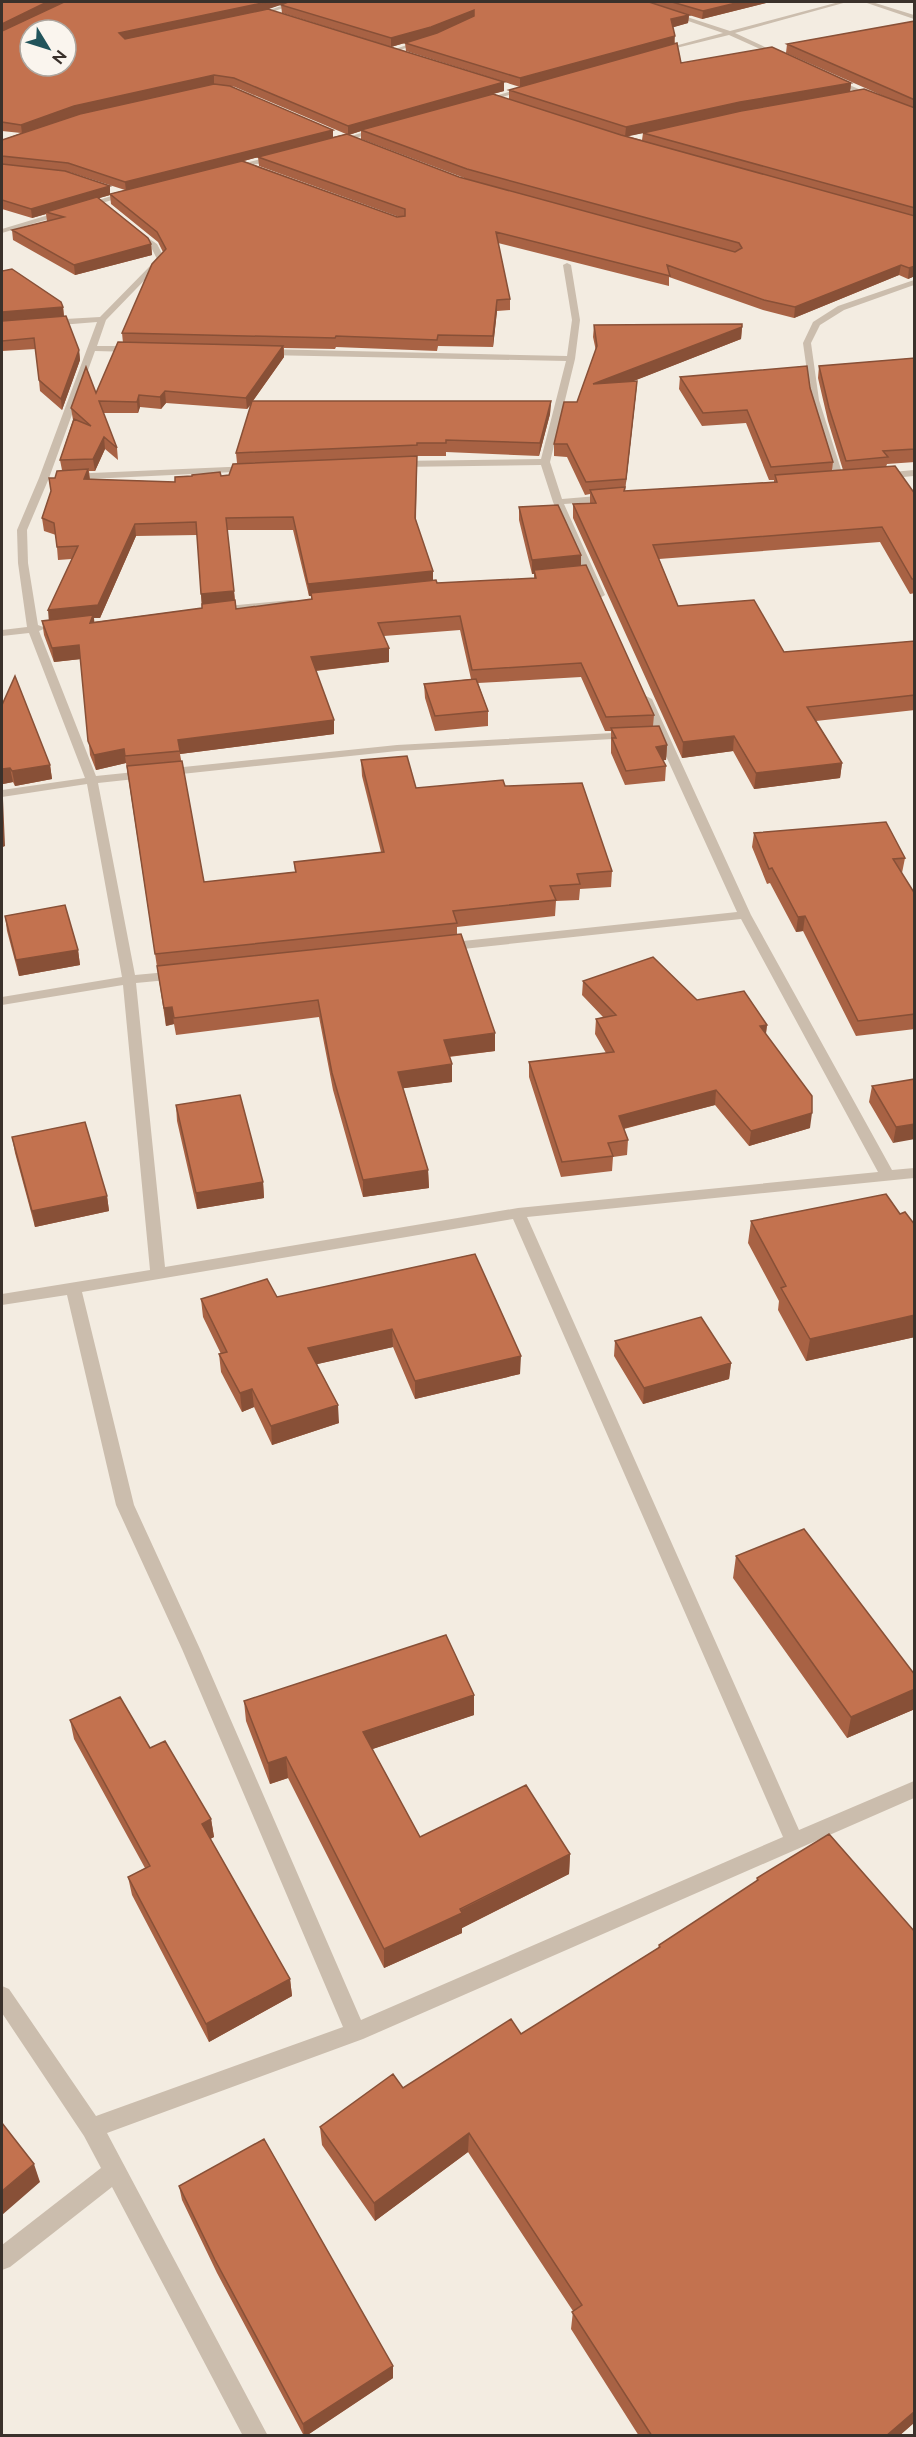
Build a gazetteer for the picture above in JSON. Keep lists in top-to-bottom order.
{
  "north": "bottom right"
}
